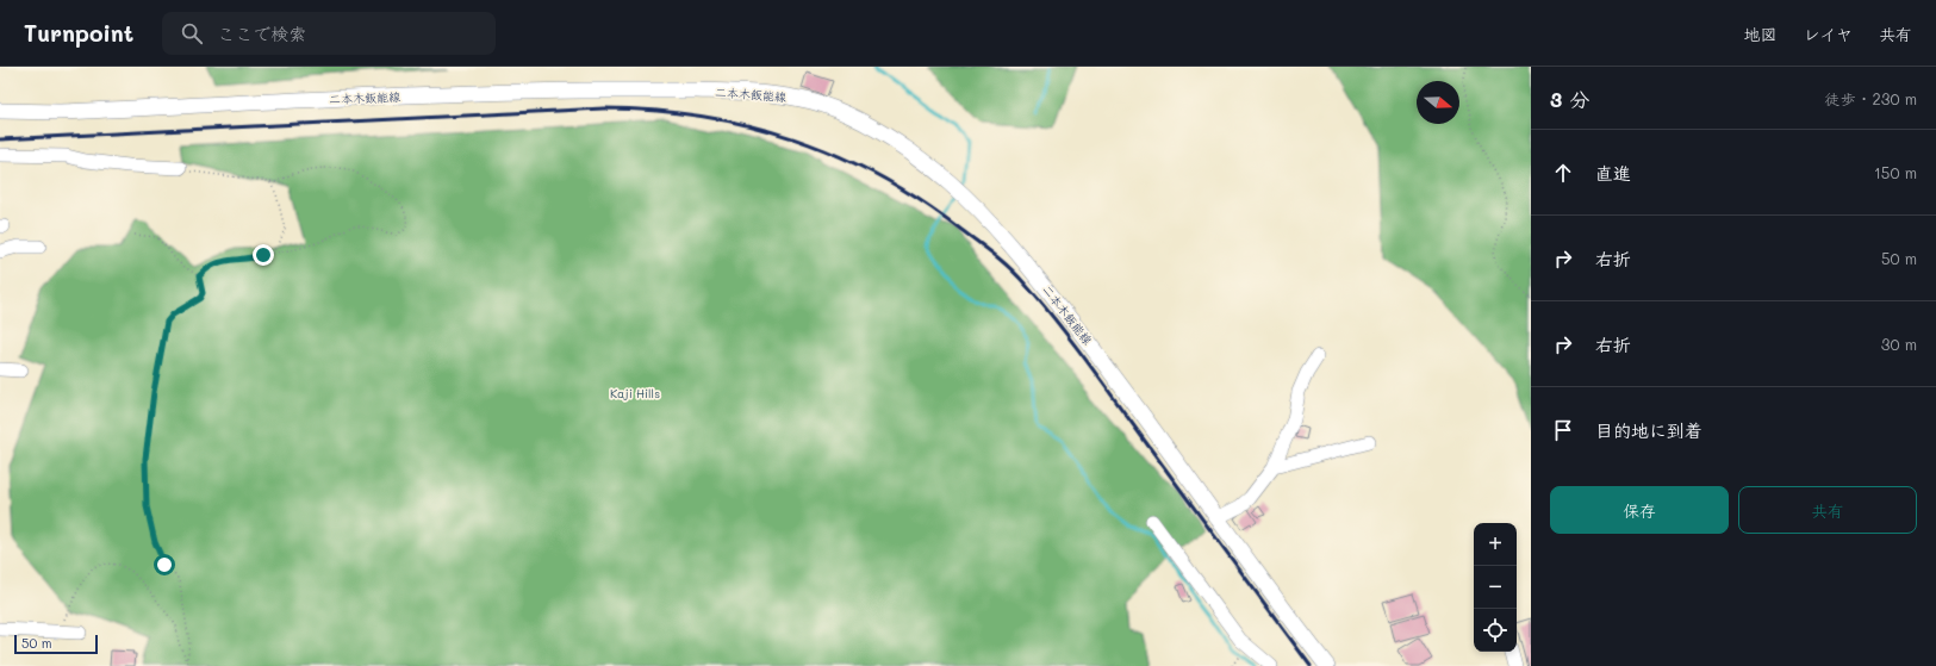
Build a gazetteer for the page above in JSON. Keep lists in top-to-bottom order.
{
  "streets": {
    "main road": ["二本木飯能線"]
  },
  "parks": ["Kaji Hills"],
  "scale_bar": "50 m",
  "north": "right",
  "page": {
    "header": "Turnpoint",
    "search": "ここで検索",
    "nav": ["地図", "レイヤ", "共有"],
    "heading": ["3 分", "徒歩 · 230 m"],
    "list": [
      ["直進", "150 m"],
      ["右折", "50 m"],
      ["右折", "30 m"],
      "目的地に到着"
    ],
    "buttons": ["保存", "共有"],
    "map_buttons": ["+", "−"],
    "scale": "50 m"
  }
}
